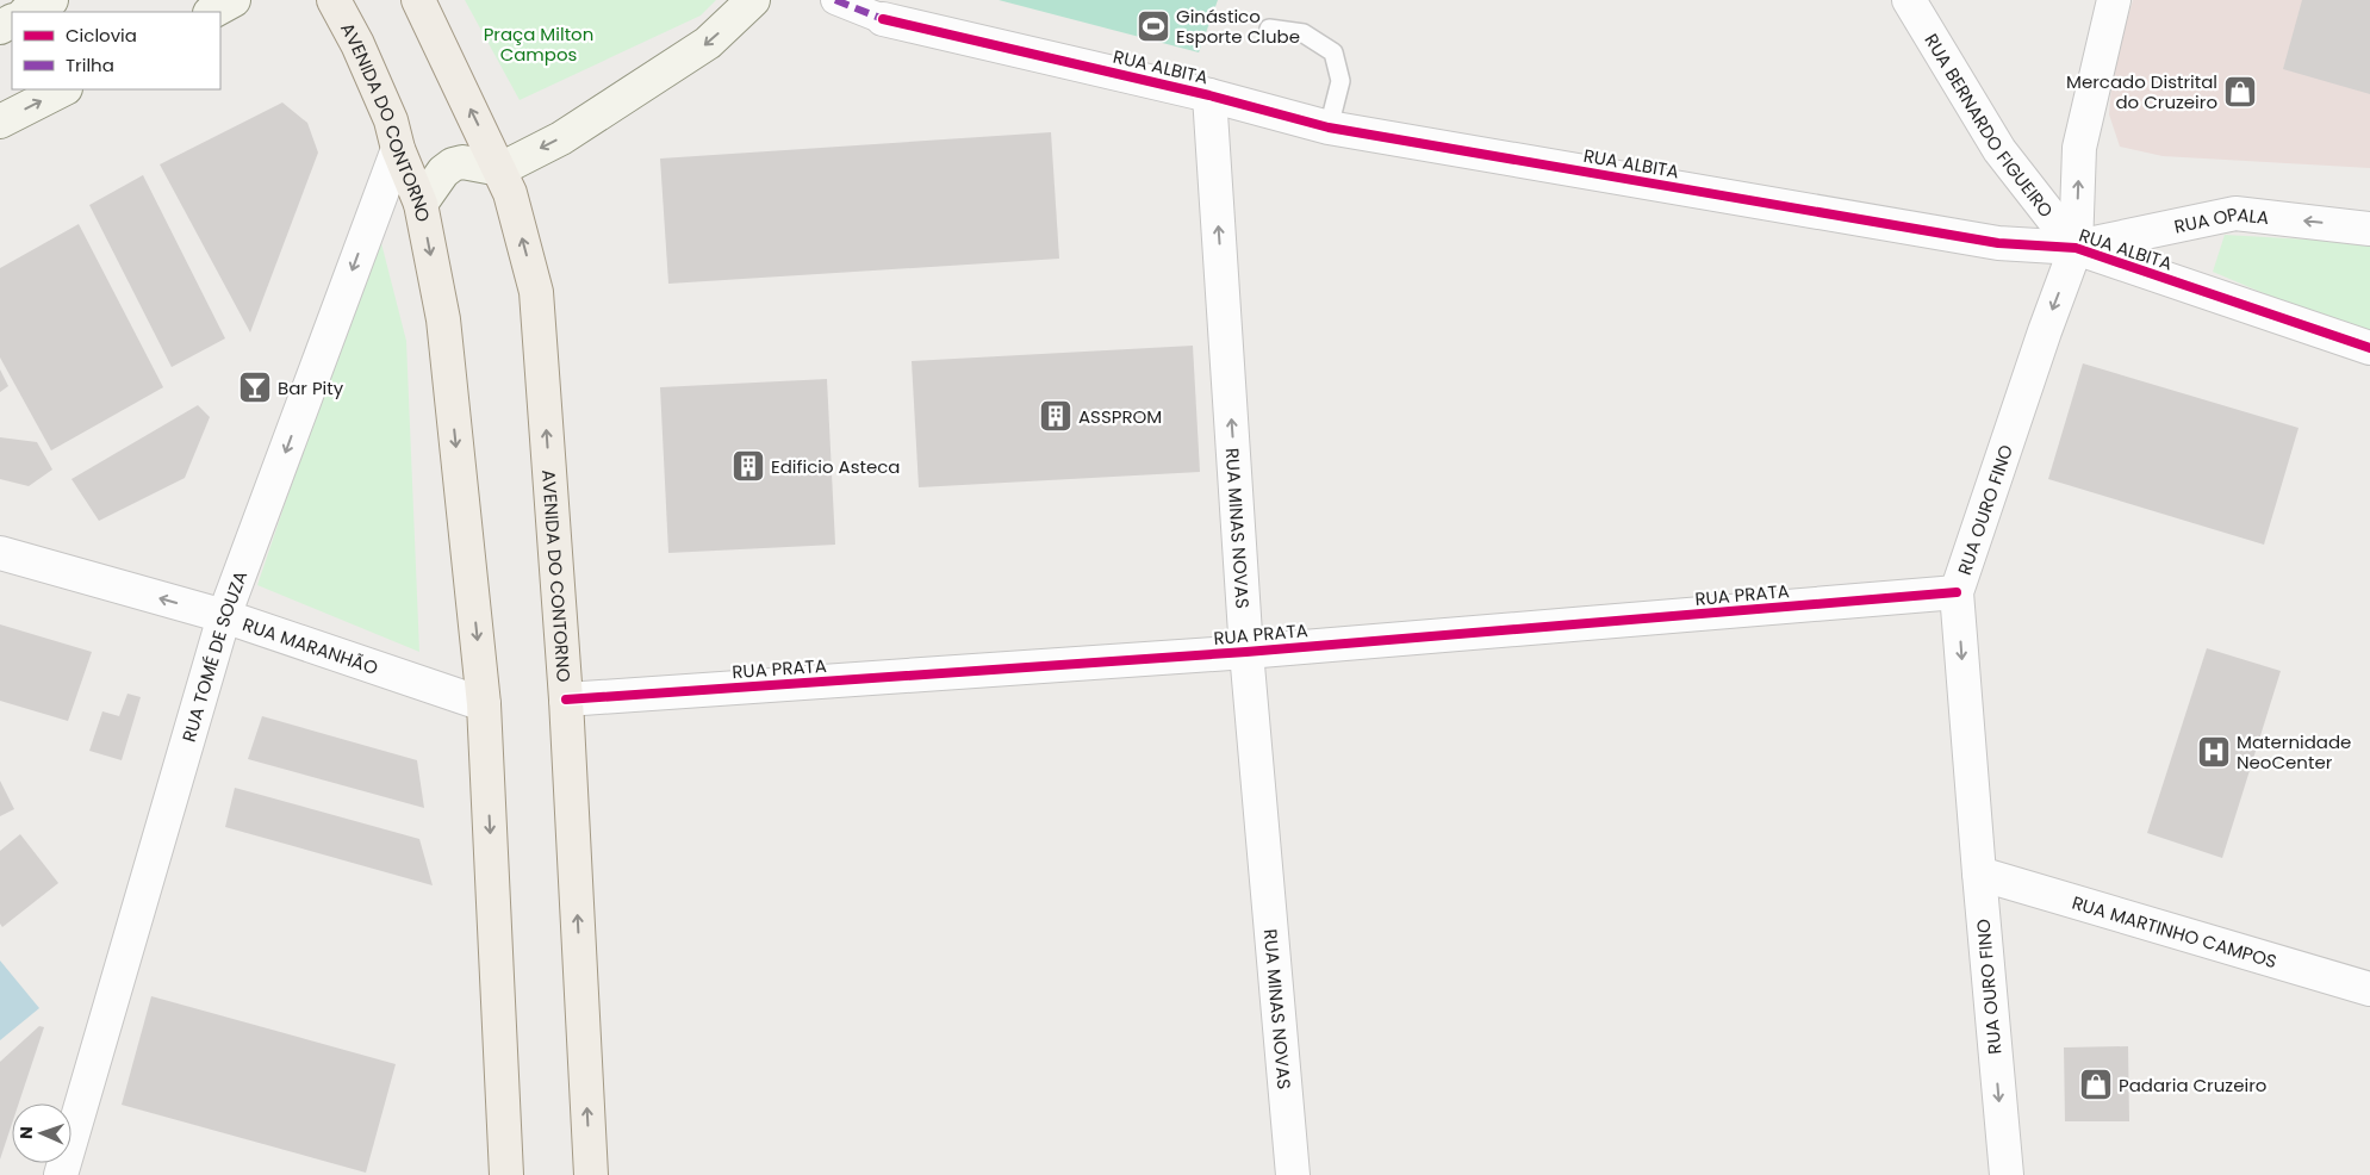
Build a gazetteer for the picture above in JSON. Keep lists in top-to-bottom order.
{
  "streets": {
    "main road": ["AVENIDA DO CONTORNO"],
    "street": [
      "RUA ALBITA",
      "RUA BERNARDO FIGUEIRO",
      "RUA OPALA",
      "RUA OURO FINO",
      "RUA MINAS NOVAS",
      "RUA PRATA",
      "RUA MARANHÃO",
      "RUA TOMÉ DE SOUZA",
      "RUA MARTINHO CAMPOS"
    ]
  },
  "crossings": [
    ["RUA ALBITA", "RUA BERNARDO FIGUEIRO"],
    ["RUA ALBITA", "RUA OPALA"],
    ["RUA ALBITA", "RUA OURO FINO"],
    ["RUA ALBITA", "RUA MINAS NOVAS"],
    ["AVENIDA DO CONTORNO", "RUA PRATA"],
    ["AVENIDA DO CONTORNO", "RUA MARANHÃO"],
    ["AVENIDA DO CONTORNO", "RUA TOMÉ DE SOUZA"],
    ["RUA BERNARDO FIGUEIRO", "RUA OPALA"],
    ["RUA BERNARDO FIGUEIRO", "RUA OURO FINO"],
    ["RUA OPALA", "RUA OURO FINO"],
    ["RUA OURO FINO", "RUA PRATA"],
    ["RUA OURO FINO", "RUA MARTINHO CAMPOS"],
    ["RUA MINAS NOVAS", "RUA PRATA"],
    ["RUA MARANHÃO", "RUA TOMÉ DE SOUZA"]
  ],
  "one_way": [
    "RUA OPALA",
    "RUA MINAS NOVAS",
    "RUA MARANHÃO",
    "RUA TOMÉ DE SOUZA"
  ],
  "parks": ["Praça Milton Campos"],
  "places": {
    "sports": ["Ginástico Esporte Clube"],
    "shop": ["Mercado Distrital do Cruzeiro", "Padaria Cruzeiro"],
    "bar": ["Bar Pity"],
    "building": ["ASSPROM", "Edificio Asteca"],
    "hospital": ["Maternidade NeoCenter"]
  },
  "legend": ["Ciclovia", "Trilha"],
  "north": "left"
}
